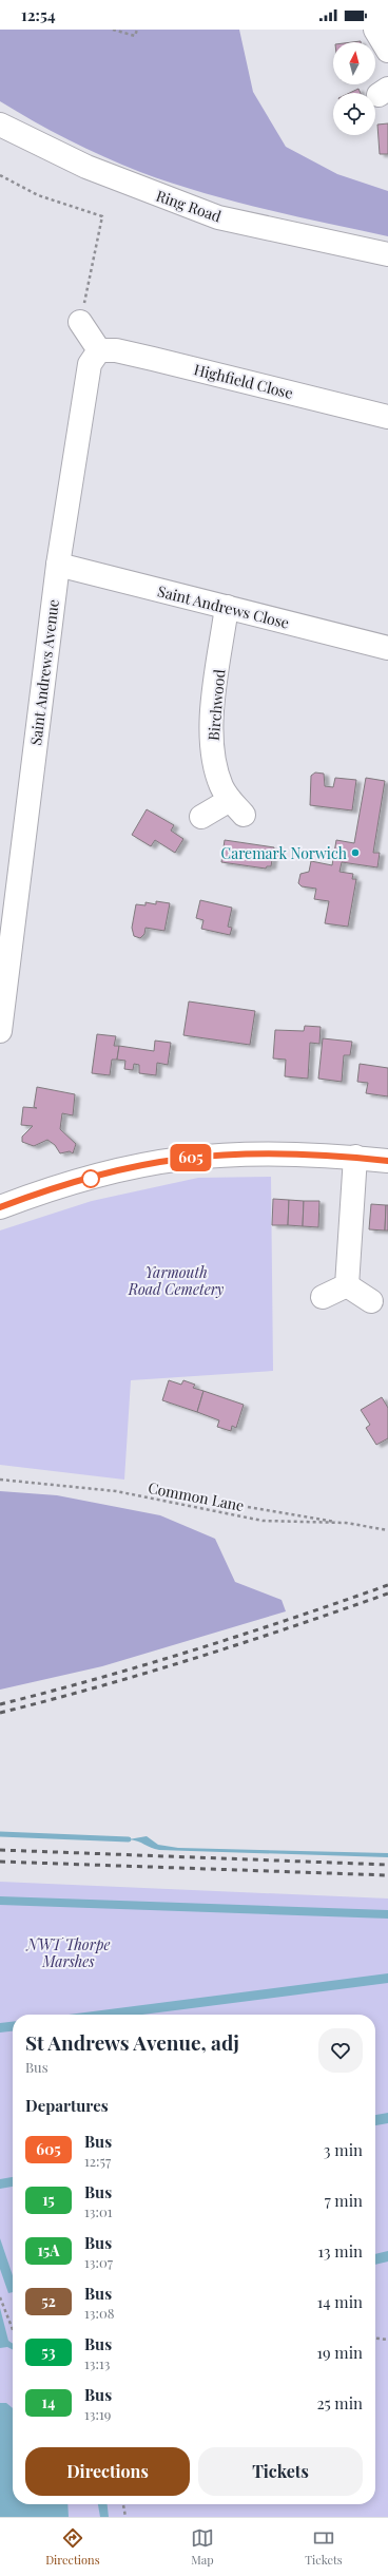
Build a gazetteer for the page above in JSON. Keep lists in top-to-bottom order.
{
  "streets": {
    "main road": [
      "Ring Road",
      "Highfield Close",
      "Saint Andrews Close",
      "Saint Andrews Avenue",
      "Birchwood"
    ],
    "path": ["Common Lane"]
  },
  "crossings": [
    ["Highfield Close", "Saint Andrews Avenue"],
    ["Saint Andrews Close", "Saint Andrews Avenue"],
    ["Saint Andrews Close", "Birchwood"]
  ],
  "parks": ["Yarmouth Road Cemetery", "NWT Thorpe Marshes"],
  "places": ["Caremark Norwich"],
  "lines": ["bus line 605"],
  "north": "top",
  "page": {
    "status": "12:54",
    "on_map": "605",
    "heading": [
      ["St Andrews Avenue, adj", "Bus"],
      "Departures"
    ],
    "list": [
      {
        "mark": "605",
        "name": "Bus",
        "note": "12:57",
        "value": "3 min"
      },
      {
        "mark": "15",
        "name": "Bus",
        "note": "13:01",
        "value": "7 min"
      },
      {
        "mark": "15A",
        "name": "Bus",
        "note": "13:07",
        "value": "13 min"
      },
      {
        "mark": "52",
        "name": "Bus",
        "note": "13:08",
        "value": "14 min"
      },
      {
        "mark": "53",
        "name": "Bus",
        "note": "13:13",
        "value": "19 min"
      },
      {
        "mark": "14",
        "name": "Bus",
        "note": "13:19",
        "value": "25 min"
      }
    ],
    "buttons": ["Directions", "Tickets"],
    "tabs": ["Directions", "Map", "Tickets"]
  }
}
